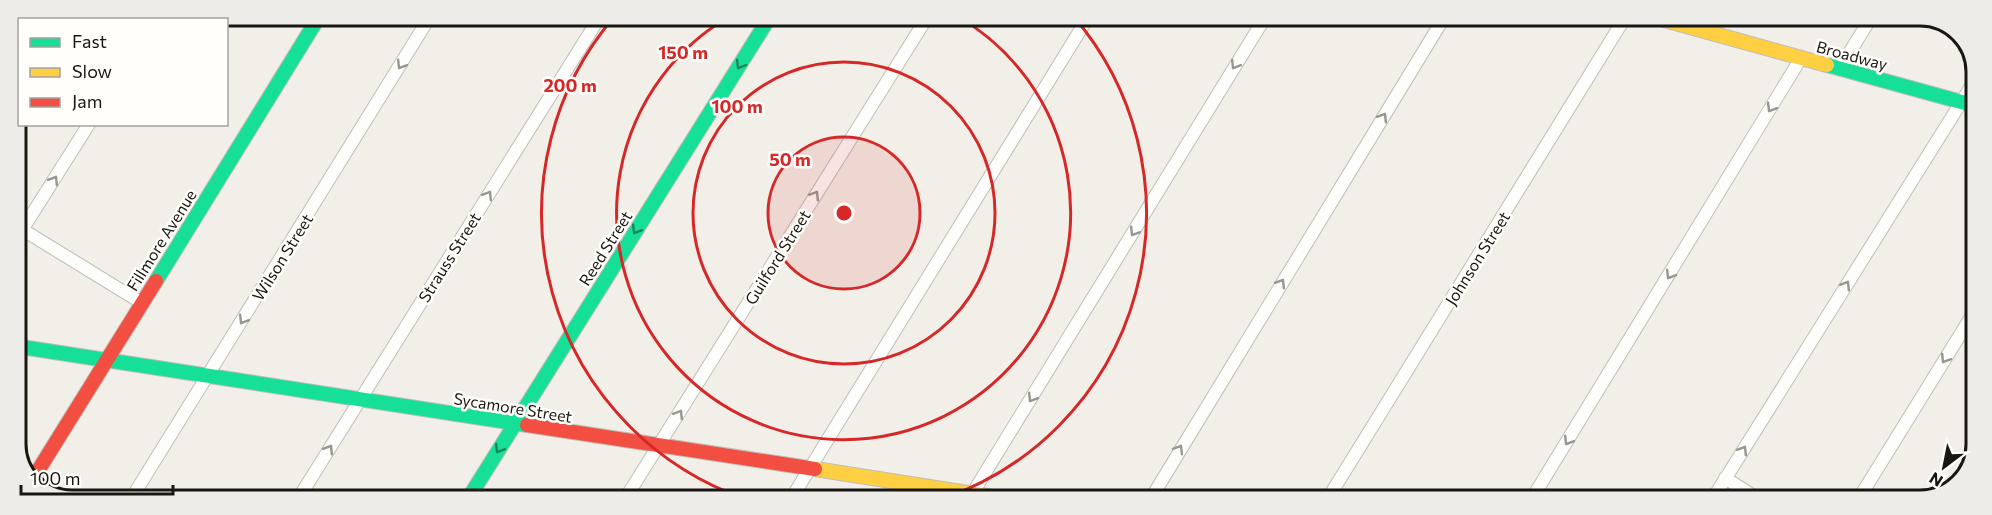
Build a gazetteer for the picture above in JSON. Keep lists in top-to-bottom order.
{
  "streets": {
    "street": [
      "Broadway",
      "Fillmore Avenue",
      "Reed Street",
      "Wilson Street",
      "Strauss Street",
      "Guilford Street",
      "Johnson Street",
      "Sycamore Street"
    ]
  },
  "crossings": [
    ["Fillmore Avenue", "Sycamore Street"],
    ["Reed Street", "Sycamore Street"],
    ["Wilson Street", "Sycamore Street"],
    ["Strauss Street", "Sycamore Street"],
    ["Guilford Street", "Sycamore Street"]
  ],
  "one_way": [
    "Reed Street",
    "Wilson Street",
    "Strauss Street",
    "Guilford Street"
  ],
  "legend": ["Fast", "Slow", "Jam"],
  "scale_bar": "100 m",
  "north": "bottom left",
  "rings": [
    "150 m",
    "200 m",
    "100 m",
    "50 m"
  ]
}
